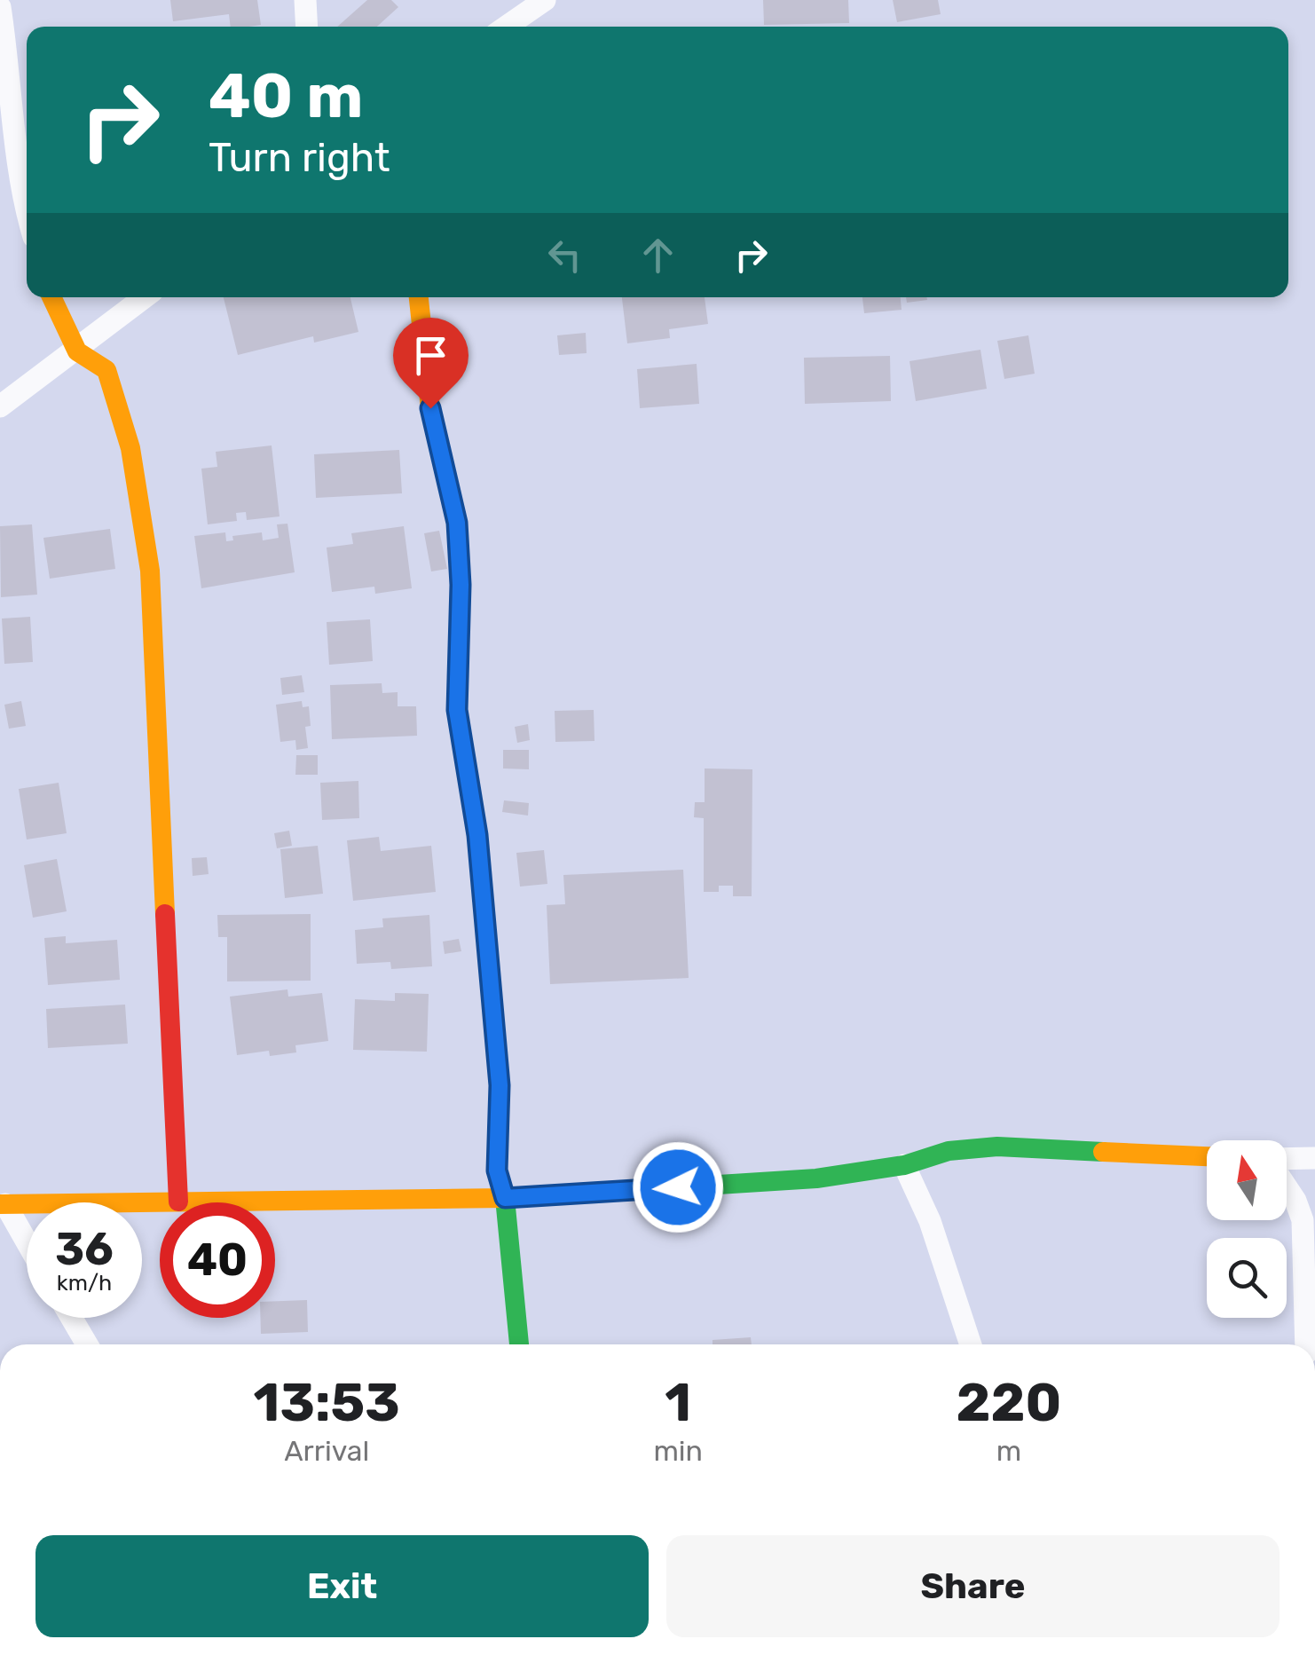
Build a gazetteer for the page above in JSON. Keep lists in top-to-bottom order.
{
  "north": "top",
  "page": {
    "turn": ["40 m", "Turn right"],
    "speed": "36 km/h",
    "limit": "40",
    "eta": [
      "13:53",
      "Arrival",
      "1",
      "min",
      "220",
      "m"
    ],
    "buttons": ["Exit", "Share"]
  }
}
